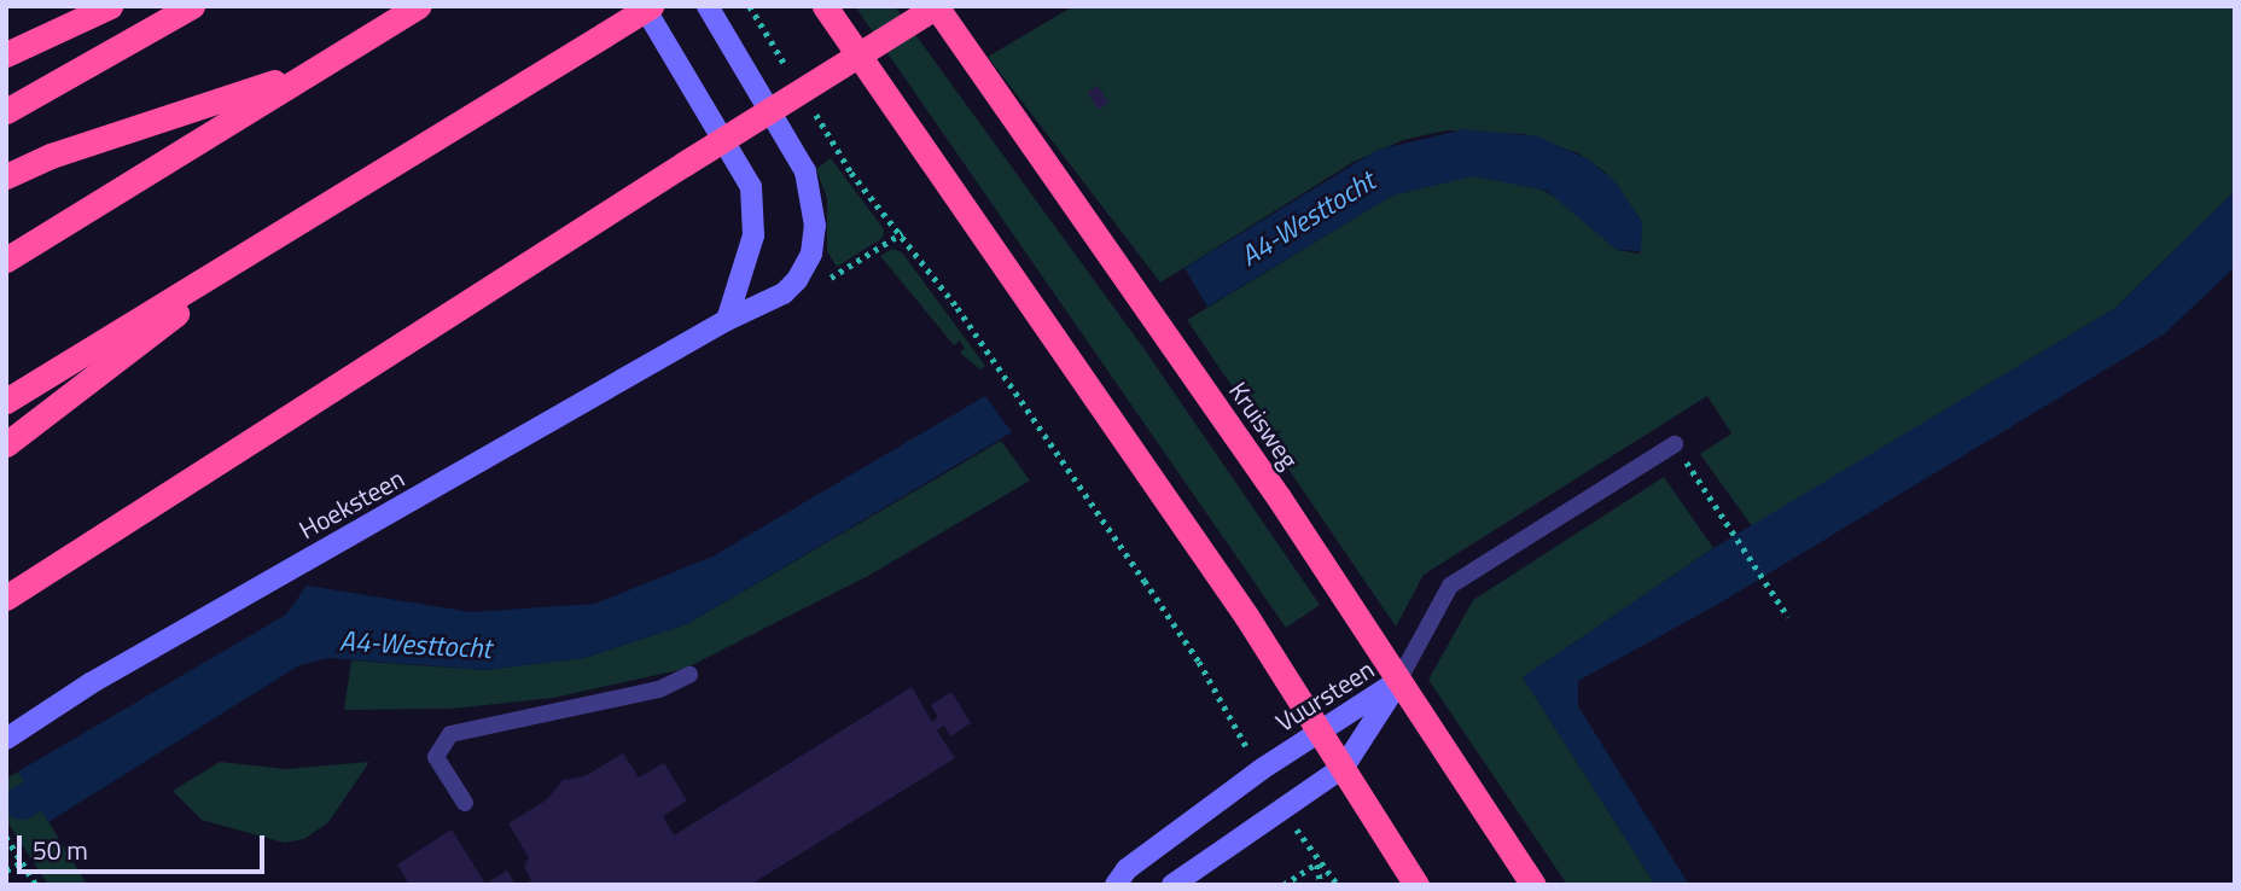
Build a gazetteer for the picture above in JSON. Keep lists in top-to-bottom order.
{
  "streets": {
    "highway": ["Kruisweg"],
    "street": ["Hoeksteen", "Vuursteen"]
  },
  "crossings": [
    ["Kruisweg", "Vuursteen"]
  ],
  "water": ["A4-Westtocht"],
  "scale_bar": "50 m"
}
